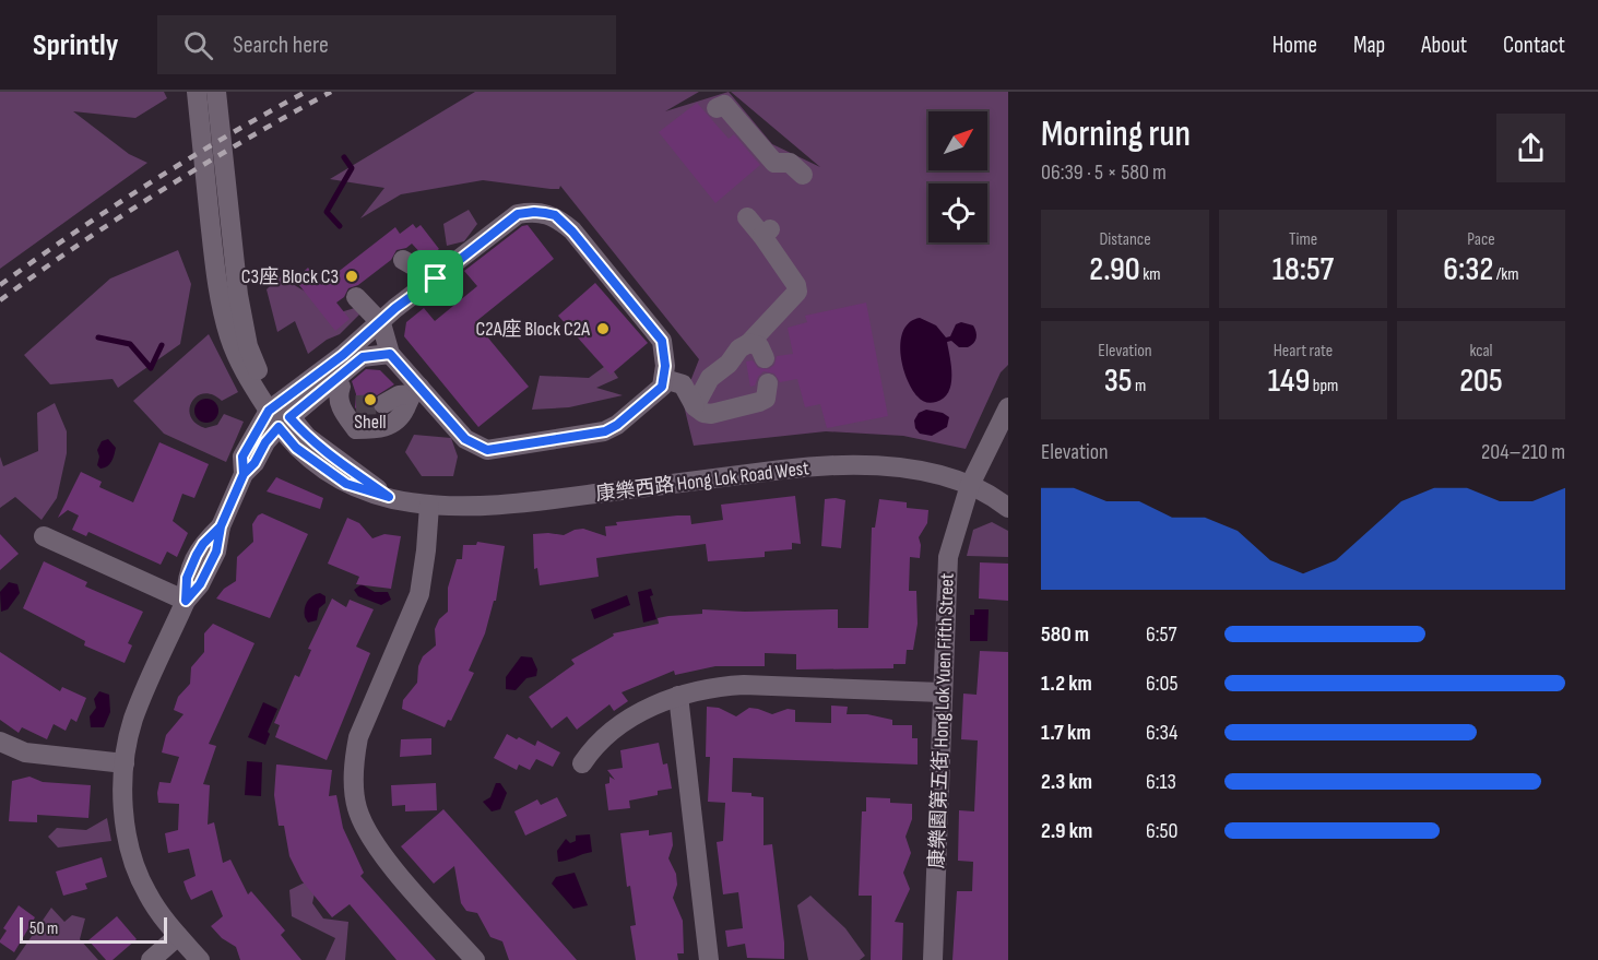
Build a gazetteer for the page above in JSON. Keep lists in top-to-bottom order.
{
  "streets": {
    "street": ["康樂西路 Hong Lok Road West", "康樂園第五街 Hong Lok Yuen Fifth Street"]
  },
  "crossings": [
    ["康樂西路 Hong Lok Road West", "康樂園第五街 Hong Lok Yuen Fifth Street"]
  ],
  "places": ["C3座 Block C3", "C2A座 Block C2A", "Shell"],
  "scale_bar": "50 m",
  "north": "top right",
  "page": {
    "header": "Sprintly",
    "search": "Search here",
    "nav": [
      "Home",
      "Map",
      "About",
      "Contact"
    ],
    "heading": ["Morning run", "06:39 · 5 × 580 m"],
    "stats": [
      ["Distance", "2.90 km"],
      ["Time", "18:57"],
      ["Pace", "6:32 /km"],
      ["Elevation", "35 m"],
      ["Heart rate", "149 bpm"],
      ["kcal", "205"]
    ],
    "chart": ["Elevation", "204–210 m"],
    "list": [
      {
        "name": "580 m",
        "note": "6:57"
      },
      {
        "name": "1.2 km",
        "note": "6:05"
      },
      {
        "name": "1.7 km",
        "note": "6:34"
      },
      {
        "name": "2.3 km",
        "note": "6:13"
      },
      {
        "name": "2.9 km",
        "note": "6:50"
      }
    ],
    "scale": "50 m"
  }
}
